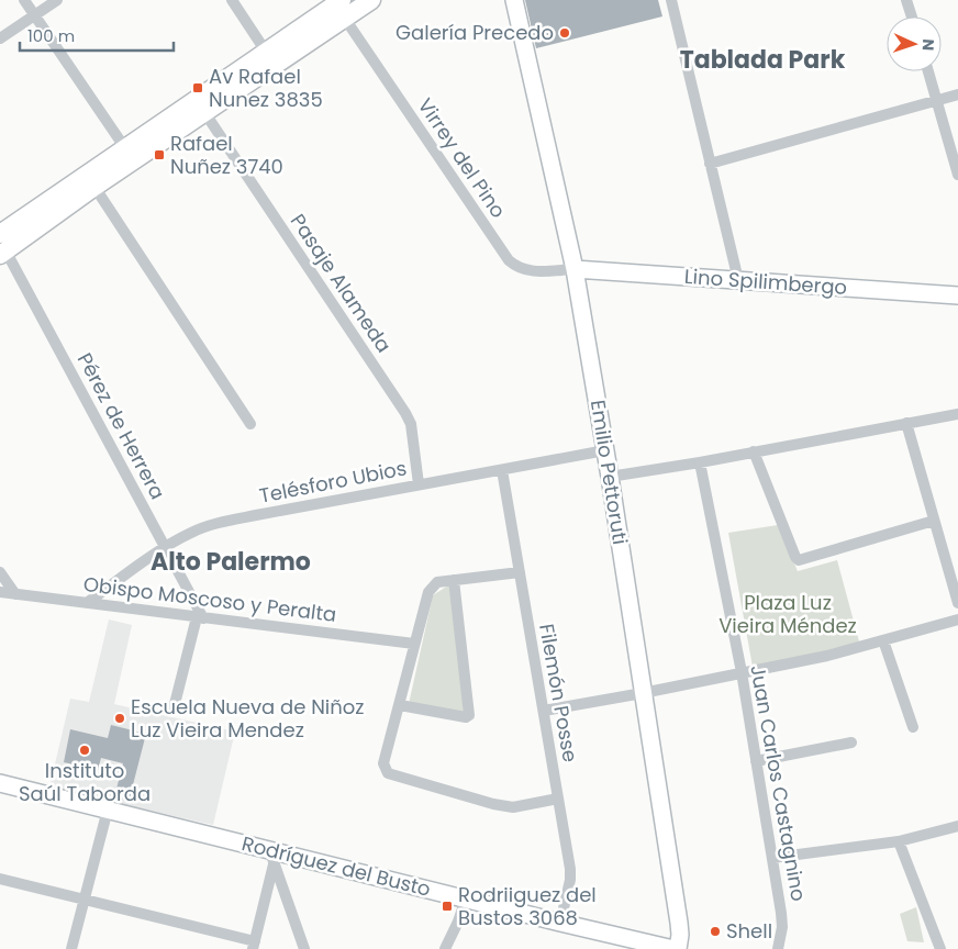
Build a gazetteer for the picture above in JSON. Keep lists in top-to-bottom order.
{
  "streets": {
    "main road": ["Lino Spilimbergo", "Emilio Pettoruti", "Rodríguez del Busto"],
    "street": [
      "Virrey del Pino",
      "Pasaje Alameda",
      "Pérez de Herrera",
      "Telésforo Ubios",
      "Obispo Moscoso y Peralta",
      "Filemón Posse",
      "Juan Carlos Castagnino"
    ]
  },
  "crossings": [
    ["Virrey del Pino", "Lino Spilimbergo"],
    ["Virrey del Pino", "Emilio Pettoruti"],
    ["Lino Spilimbergo", "Emilio Pettoruti"],
    ["Pasaje Alameda", "Telésforo Ubios"],
    ["Pérez de Herrera", "Telésforo Ubios"],
    ["Pérez de Herrera", "Obispo Moscoso y Peralta"],
    ["Emilio Pettoruti", "Telésforo Ubios"],
    ["Telésforo Ubios", "Obispo Moscoso y Peralta"],
    ["Telésforo Ubios", "Filemón Posse"],
    ["Filemón Posse", "Rodríguez del Busto"]
  ],
  "districts": ["Tablada Park", "Alto Palermo"],
  "parks": ["Plaza Luz Vieira Méndez"],
  "places": {
    "other": [
      "Galería Precedo",
      "Escuela Nueva de Niñoz Luz Vieira Mendez",
      "Instituto Saúl Taborda",
      "Shell"
    ],
    "transit": ["Av Rafael Nunez 3835", "Rafael Nuñez 3740", "Rodriiguez del Bustos 3068"]
  },
  "scale_bar": "100 m",
  "north": "right"
}
